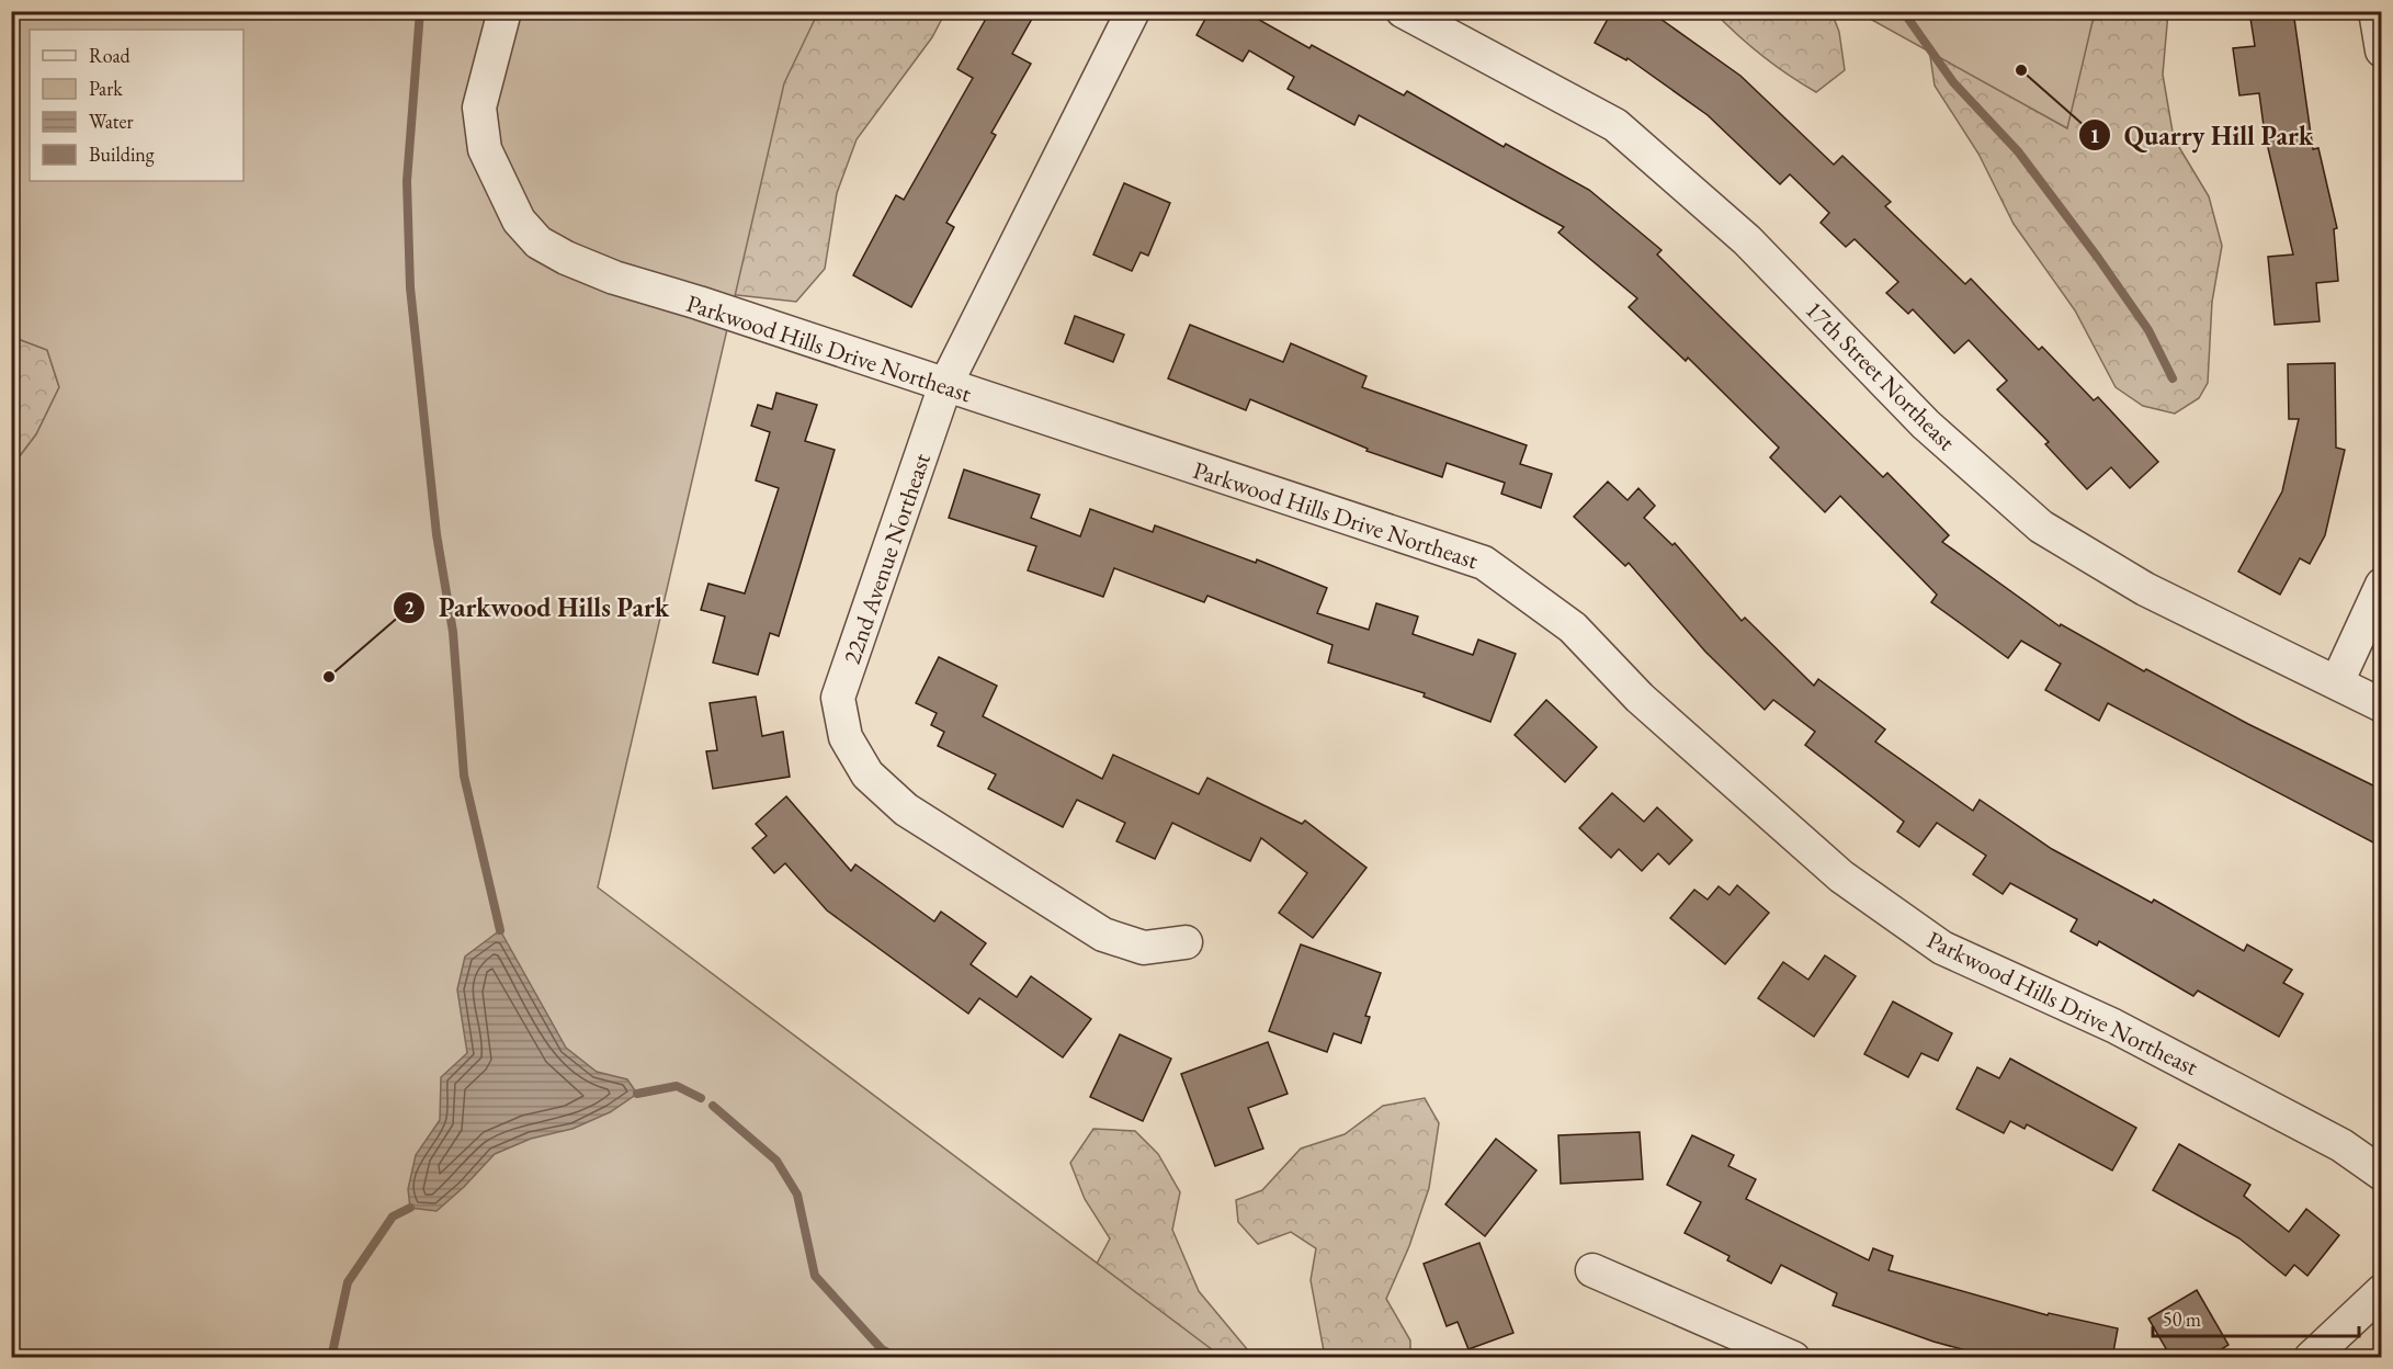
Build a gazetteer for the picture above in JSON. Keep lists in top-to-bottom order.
{
  "streets": {
    "street": ["Parkwood Hills Drive Northeast", "17th Street Northeast", "22nd Avenue Northeast"]
  },
  "crossings": [
    ["Parkwood Hills Drive Northeast", "22nd Avenue Northeast"]
  ],
  "places": ["Quarry Hill Park", "Parkwood Hills Park"],
  "legend": [
    "Road",
    "Park",
    "Water",
    "Building"
  ],
  "scale_bar": "50 m"
}
